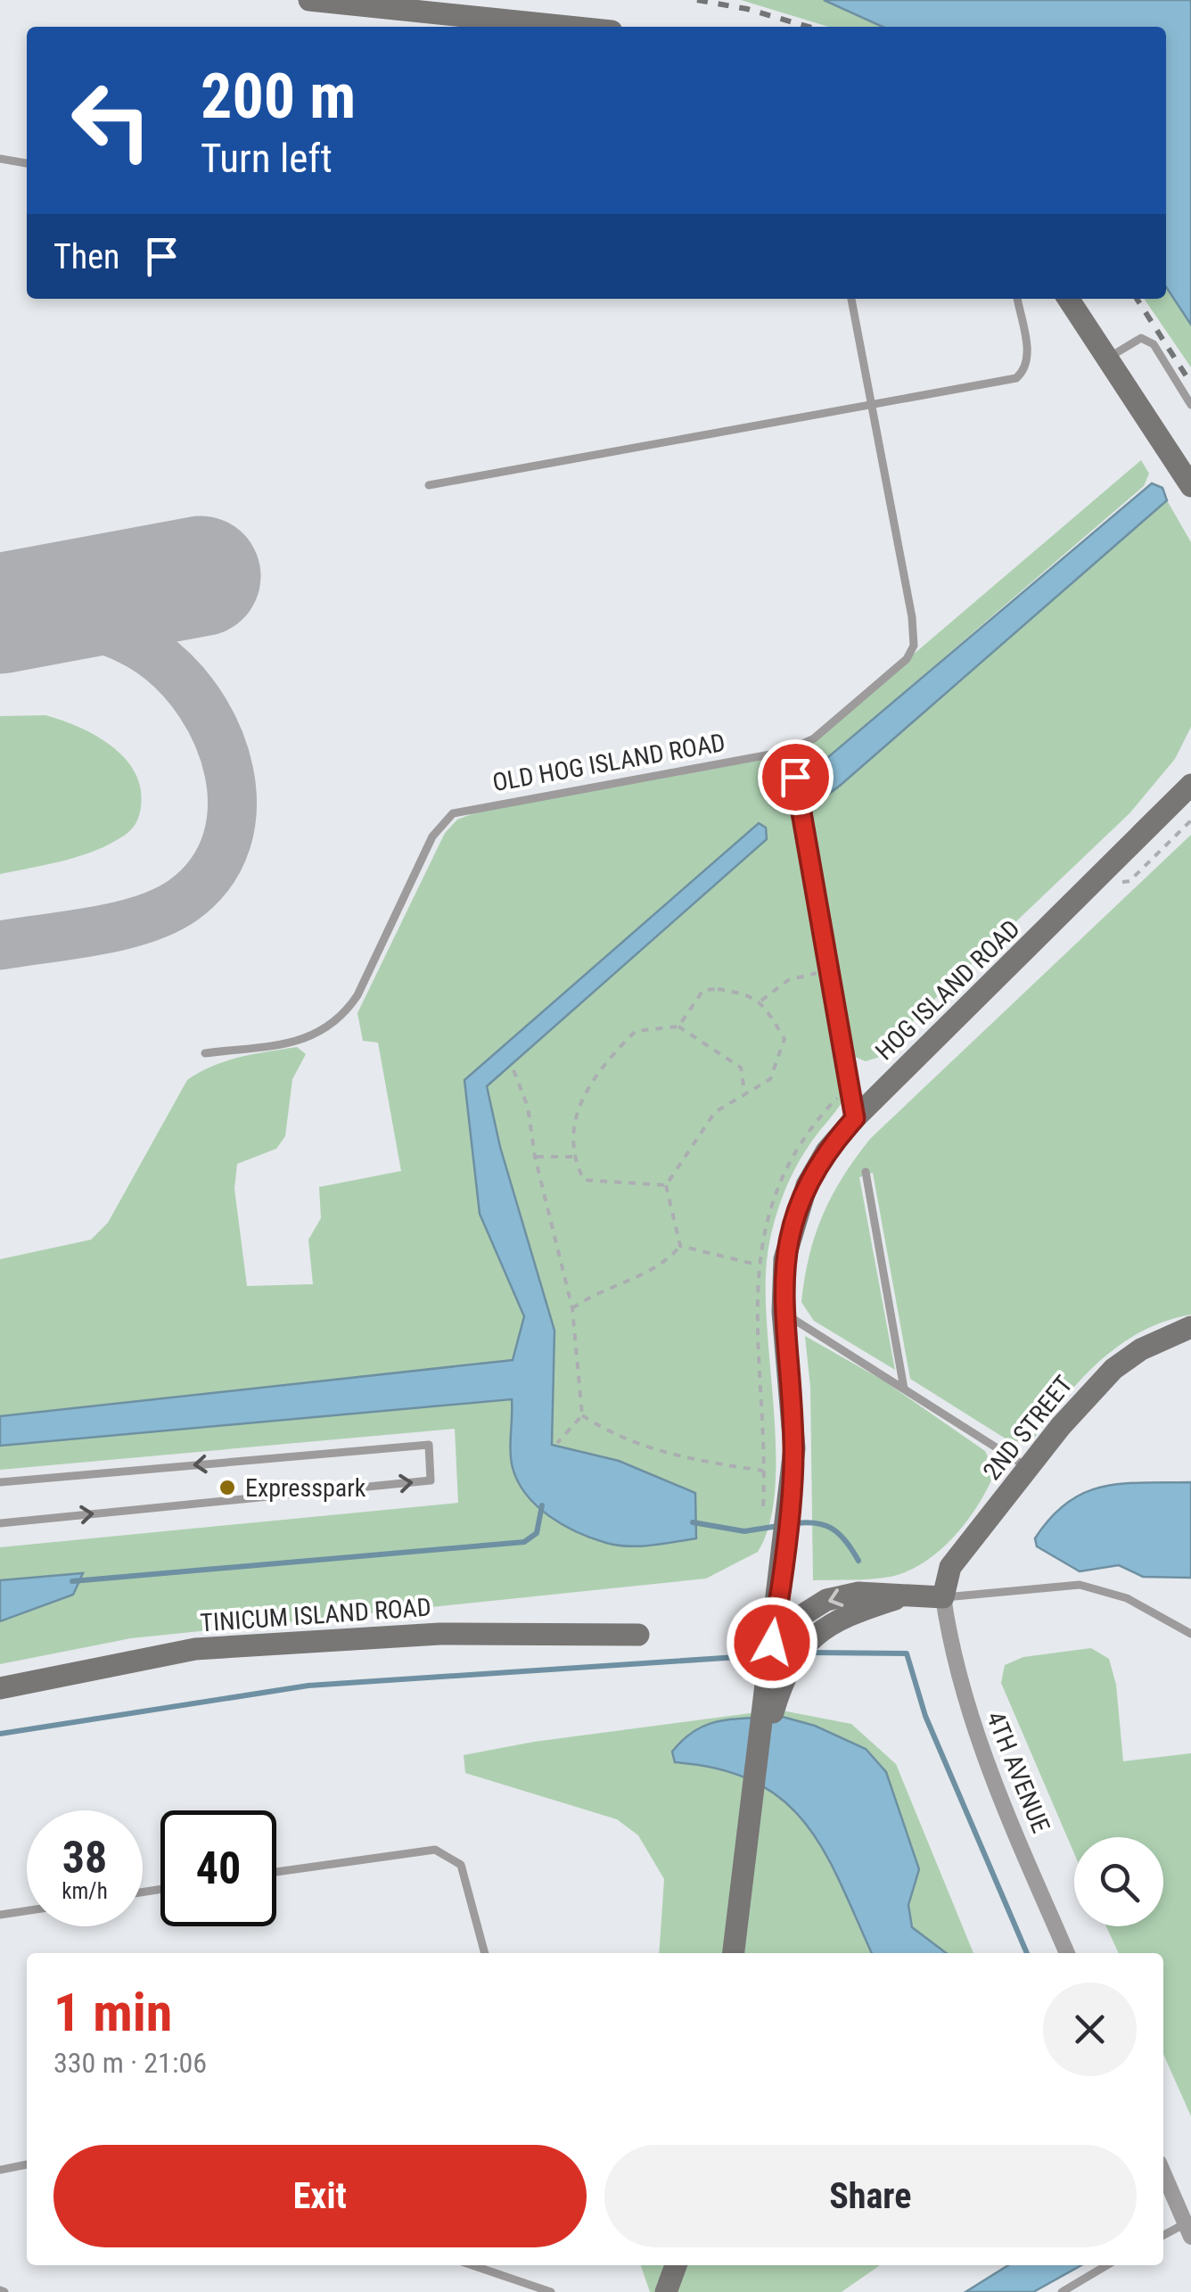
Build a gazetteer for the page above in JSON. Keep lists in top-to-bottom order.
{
  "streets": {
    "street": [
      "HOG ISLAND ROAD",
      "2ND STREET",
      "TINICUM ISLAND ROAD",
      "4TH AVENUE"
    ],
    "lane": ["OLD HOG ISLAND ROAD"]
  },
  "crossings": [
    ["2ND STREET", "4TH AVENUE"]
  ],
  "places": ["Expresspark"],
  "page": {
    "turn": ["200 m", "Turn left"],
    "then": "Then",
    "speed": "38 km/h",
    "limit": "40",
    "heading": ["1 min", "330 m · 21:06"],
    "buttons": ["Exit", "Share"]
  }
}
